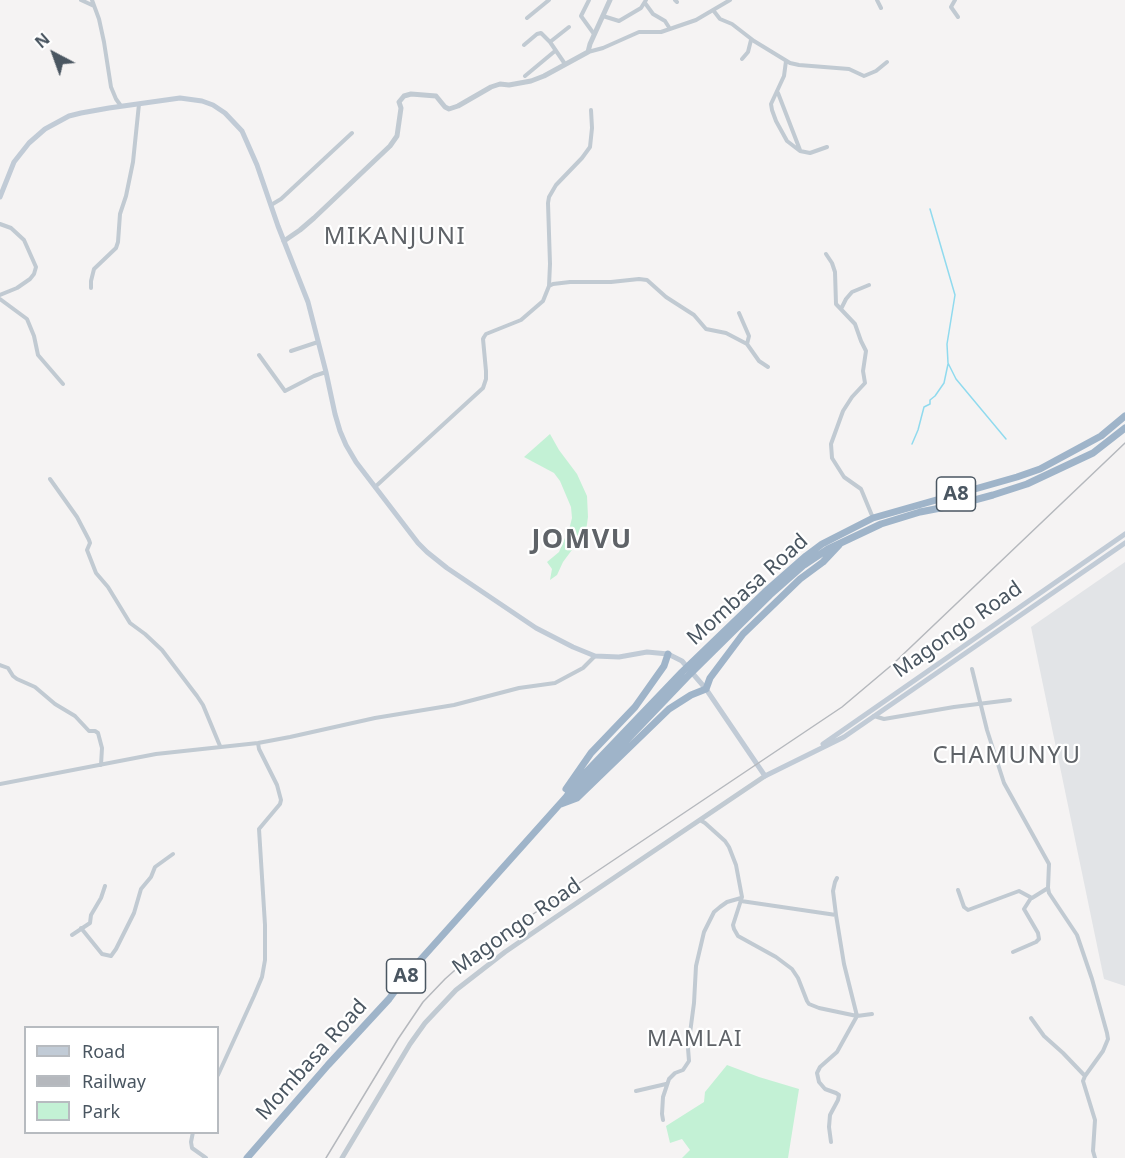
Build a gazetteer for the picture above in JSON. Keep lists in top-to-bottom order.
{
  "streets": {
    "highway": ["A8", "Mombasa Road"],
    "main road": ["Magongo Road"]
  },
  "districts": [
    "MIKANJUNI",
    "JOMVU",
    "CHAMUNYU",
    "MAMLAI"
  ],
  "legend": ["Road", "Railway", "Park"],
  "north": "top left"
}
